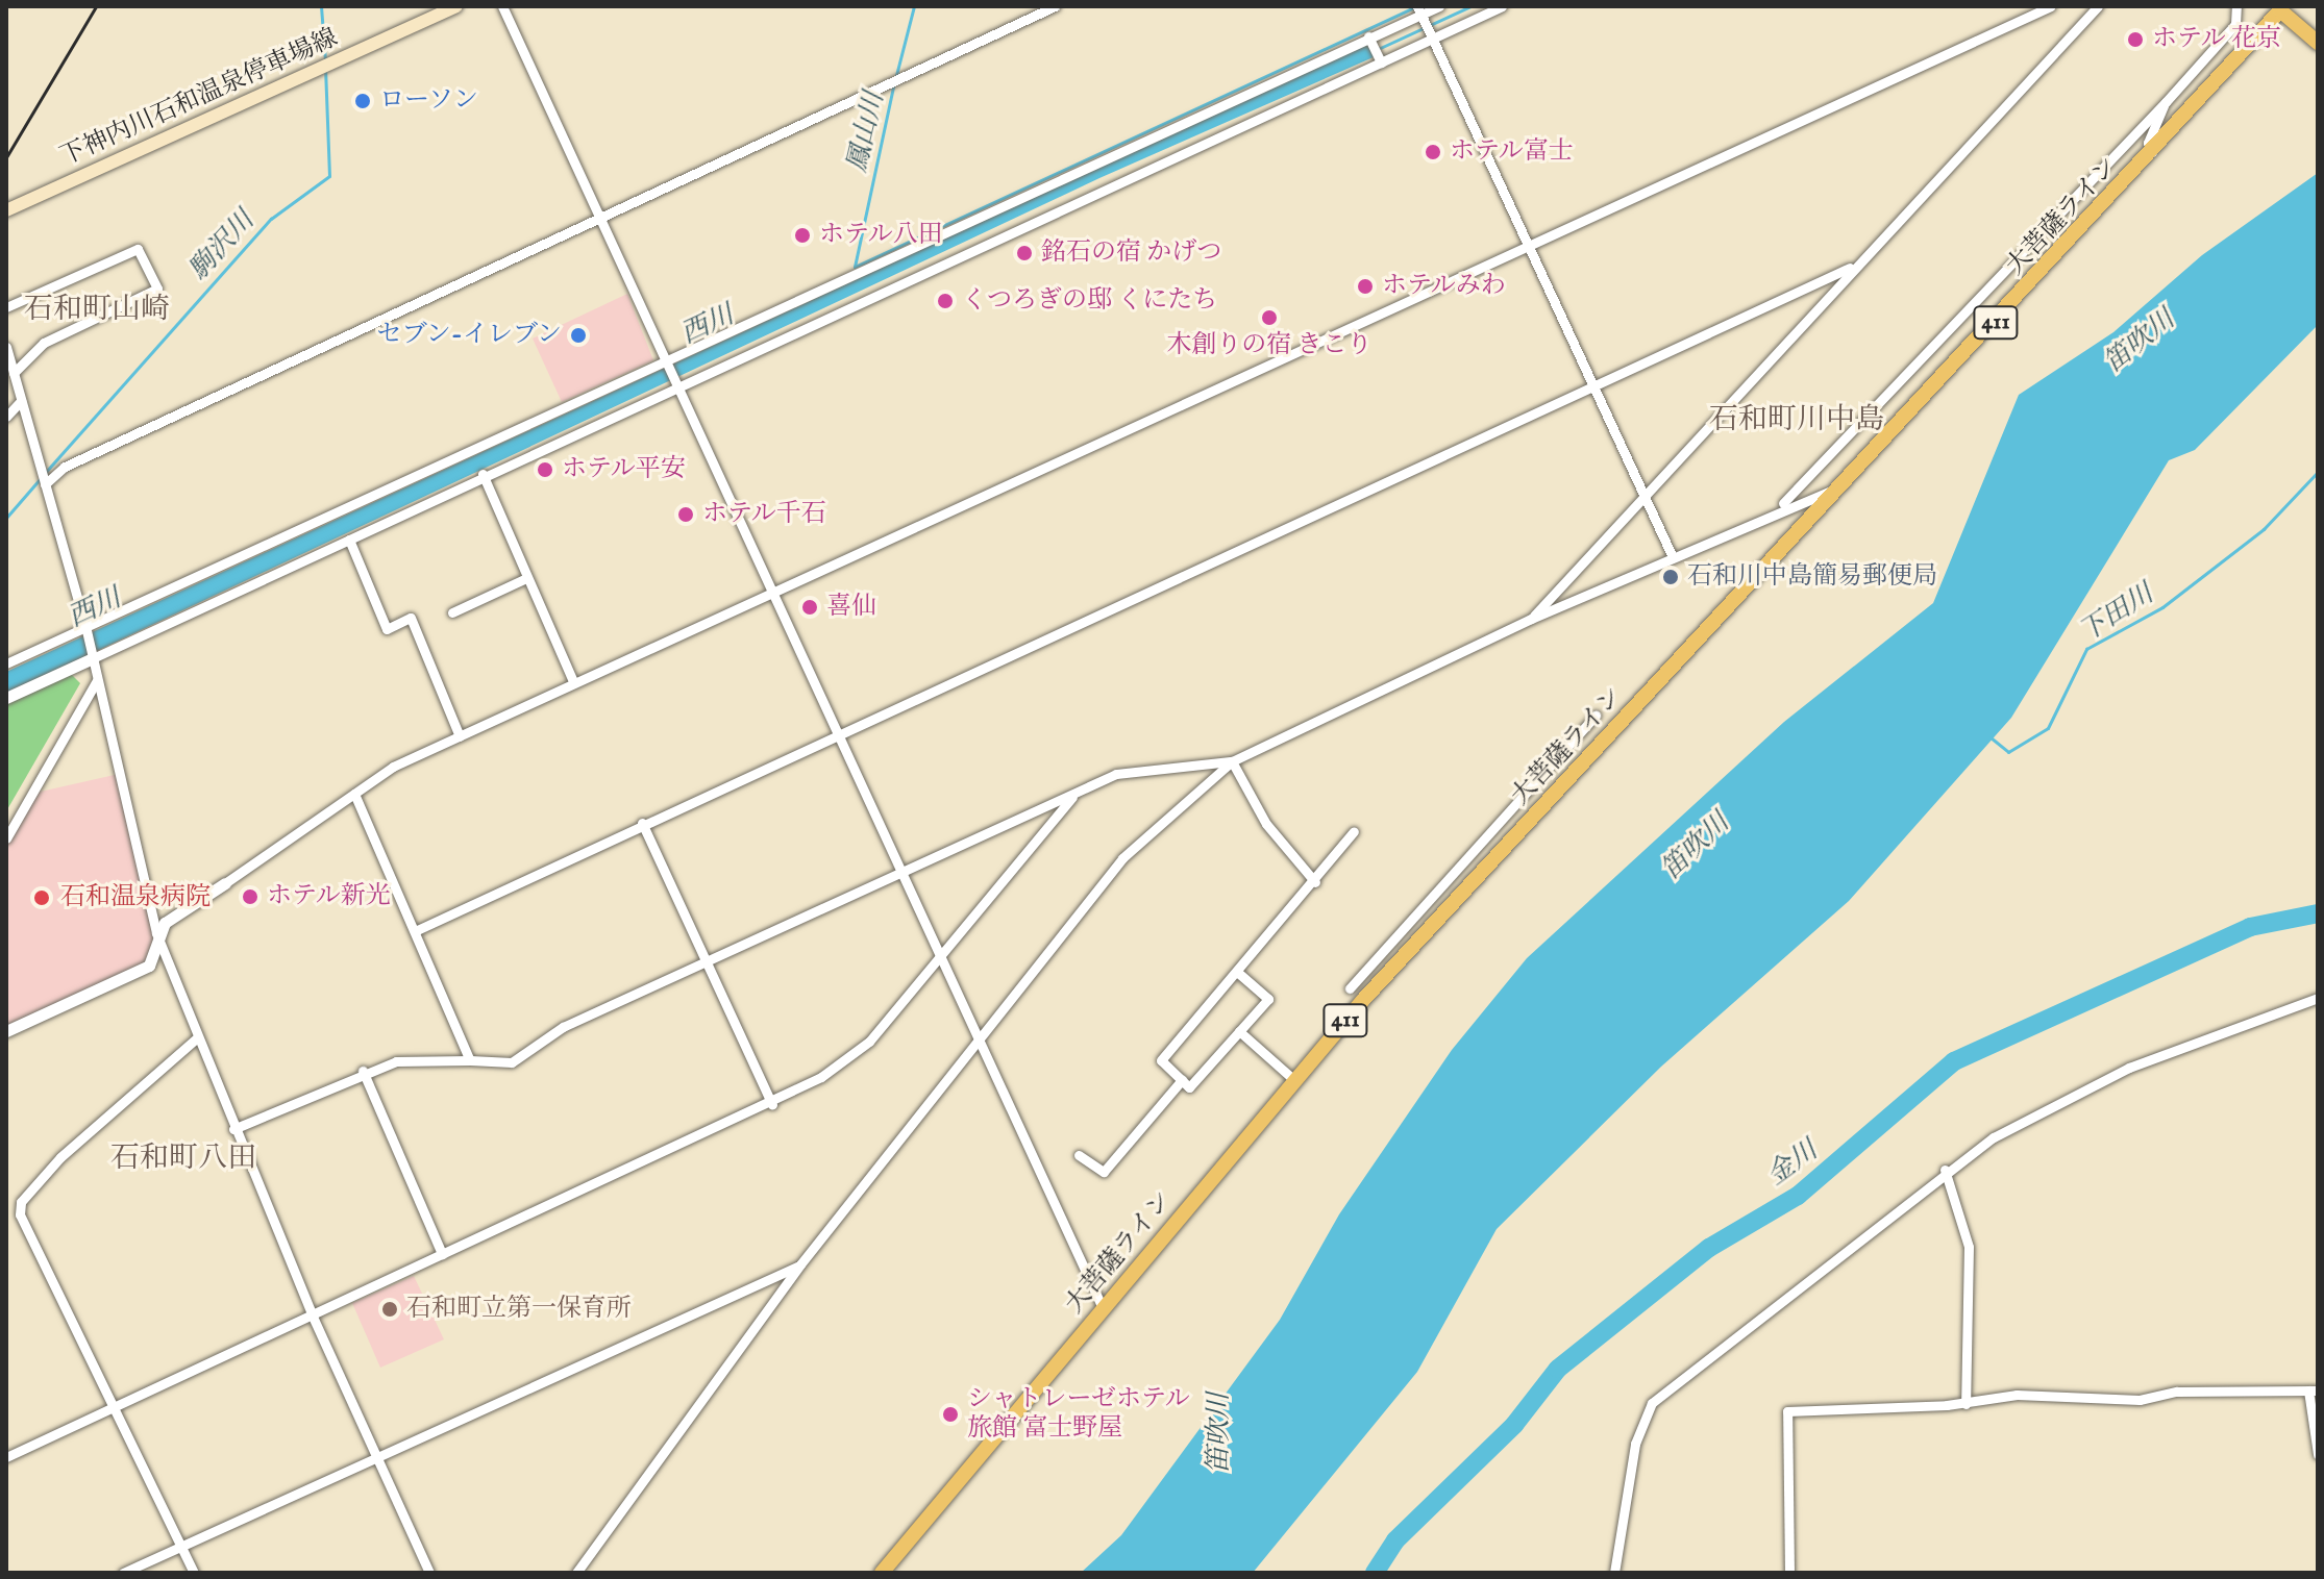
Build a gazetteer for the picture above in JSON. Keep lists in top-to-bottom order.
{
  "streets": {
    "highway": ["大菩薩ライン", "411"],
    "main road": ["下神内川石和温泉停車場線"]
  },
  "districts": ["石和町山崎", "石和町川中島", "石和町八田"],
  "water": [
    "鳳山川",
    "駒沢川",
    "西川",
    "笛吹川",
    "下田川",
    "金川"
  ],
  "places": [
    "ホテル 花京",
    "ローソン",
    "ホテル富士",
    "ホテル八田",
    "銘石の宿 かげつ",
    "ホテルみわ",
    "くつろぎの邸 くにたち",
    "木創りの宿 きこり",
    "セブン-イレブン",
    "ホテル平安",
    "ホテル千石",
    "石和川中島簡易郵便局",
    "喜仙",
    "ホテル新光",
    "石和温泉病院",
    "石和町立第一保育所",
    "シャトレーゼホテル 旅館 富士野屋"
  ]
}
